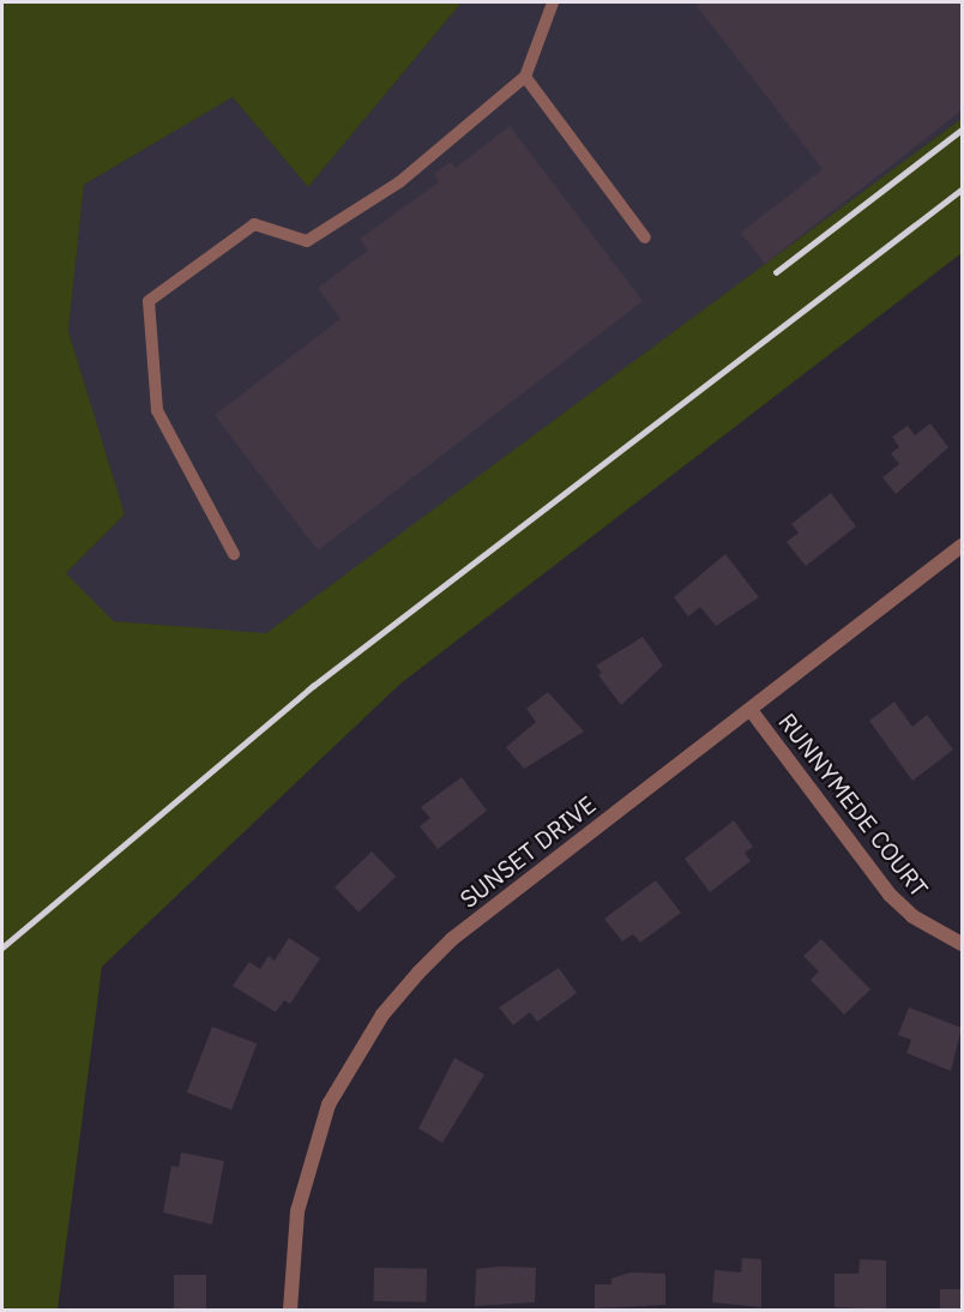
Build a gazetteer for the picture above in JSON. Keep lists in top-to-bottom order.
{
  "streets": {
    "street": ["RUNNYMEDE COURT", "SUNSET DRIVE"]
  },
  "crossings": [
    ["RUNNYMEDE COURT", "SUNSET DRIVE"]
  ]
}
